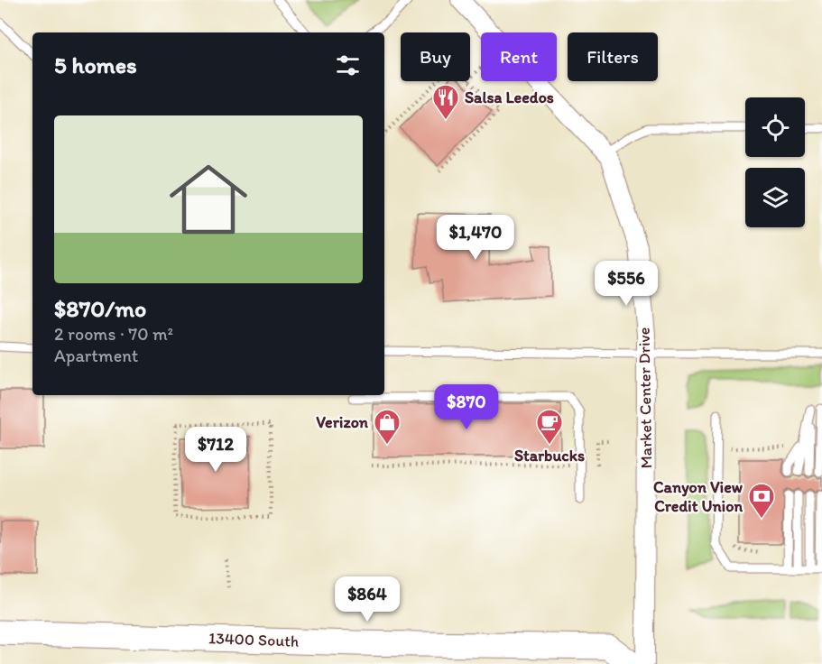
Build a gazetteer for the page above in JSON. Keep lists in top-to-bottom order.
{
  "streets": {
    "main road": ["13400 South"],
    "street": ["Market Center Drive"]
  },
  "places": {
    "restaurant": ["Salsa Leedos"],
    "shop": ["Verizon"],
    "cafe": ["Starbucks"],
    "bank": ["Canyon View Credit Union"]
  },
  "page": {
    "chip": ["Buy", "Rent", "Filters"],
    "heading": "5 homes",
    "list": [
      {
        "name": "$870/mo",
        "note": "2 rooms · 70 m² · Apartment"
      }
    ],
    "price": [
      "$1,470",
      "$556",
      "$870",
      "$712",
      "$864"
    ]
  }
}
